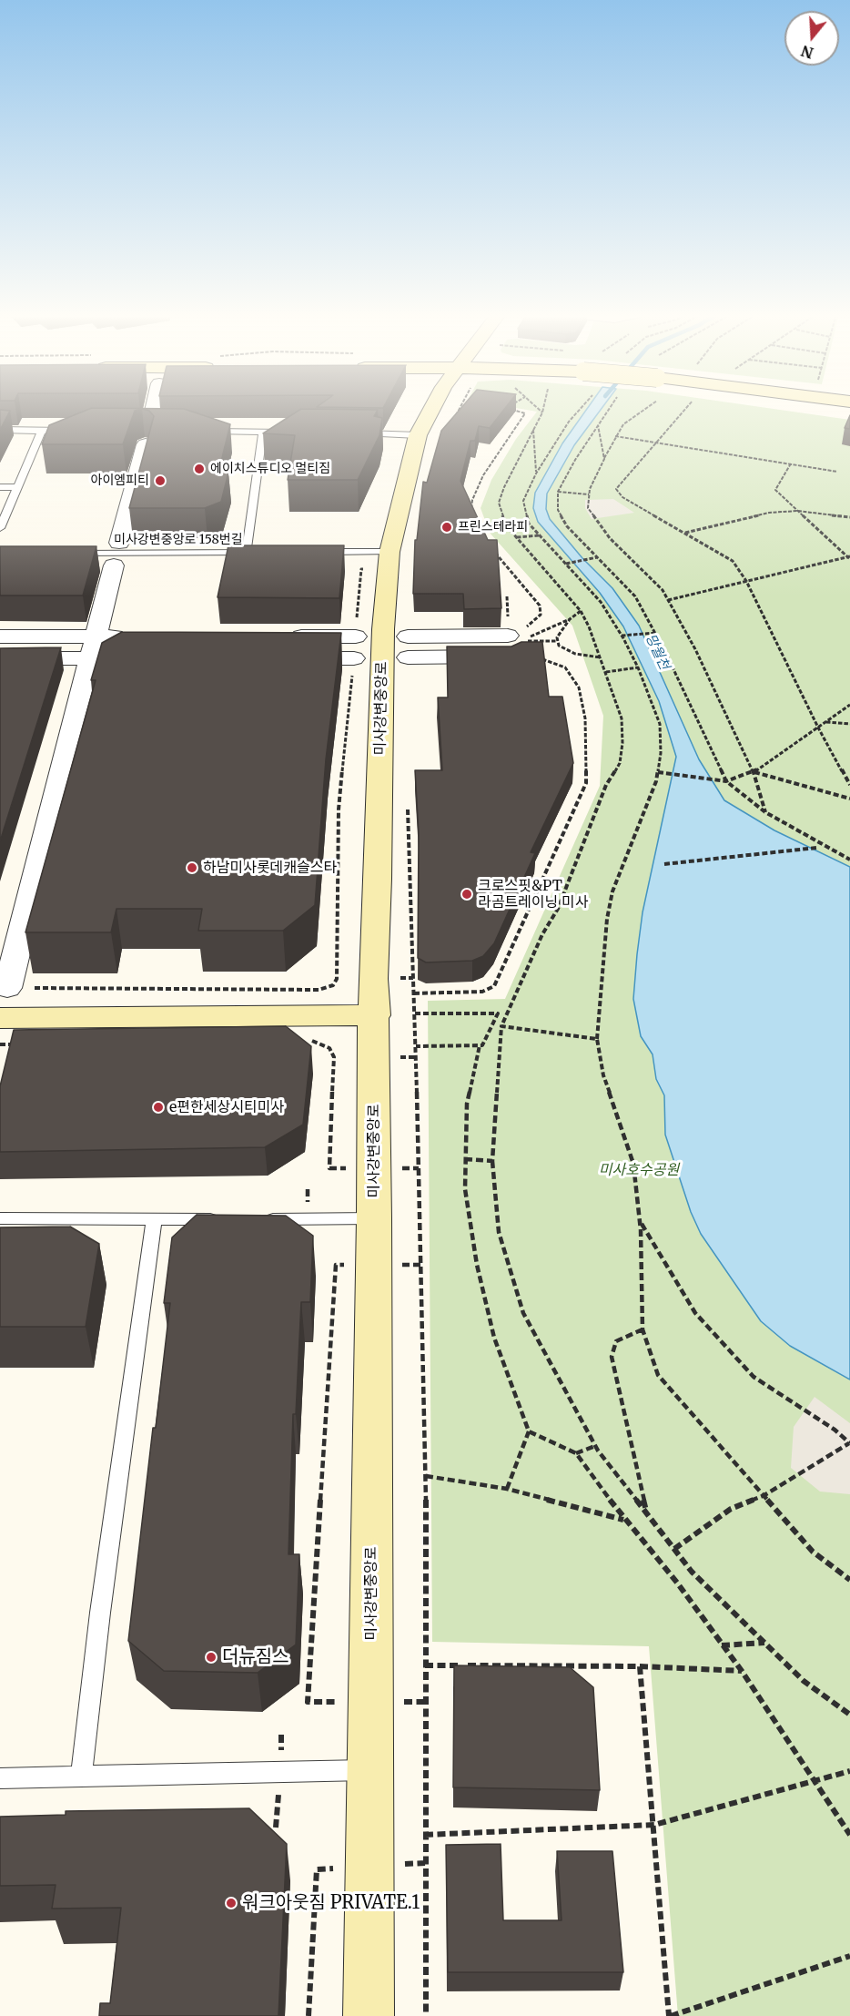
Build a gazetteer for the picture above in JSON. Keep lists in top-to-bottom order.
{
  "streets": {
    "street": ["미사강변중앙로"],
    "lane": ["미사강변중앙로 158번길"]
  },
  "water": ["망월천"],
  "parks": ["미사호수공원"],
  "places": [
    "에이치스튜디오 멀티짐",
    "아이엠피티",
    "프린스테라피",
    "하남미사롯데캐슬스타",
    "크로스핏&PT 라곰트레이닝 미사",
    "e편한세상시티미사",
    "더뉴짐스",
    "워크아웃짐 PRIVATE.1"
  ],
  "north": "bottom"
}
